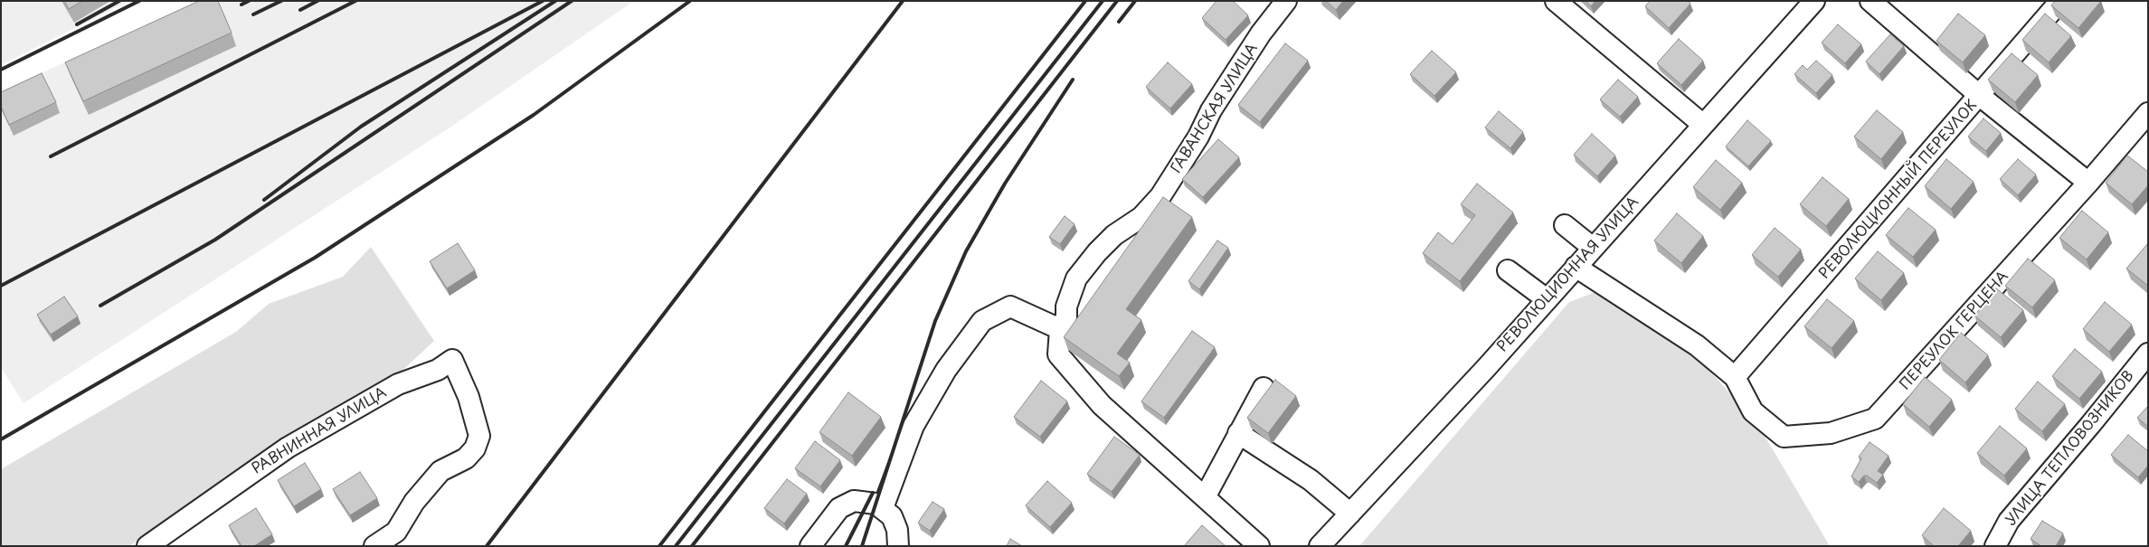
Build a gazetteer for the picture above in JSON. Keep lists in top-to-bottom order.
{
  "streets": {
    "street": [
      "ГАВАНСКАЯ УЛИЦА",
      "РЕВОЛЮЦИОННЫЙ ПЕРЕУЛОК",
      "РЕВОЛЮЦИОННАЯ УЛИЦА",
      "ПЕРЕУЛОК ГЕРЦЕНА",
      "РАВНИННАЯ УЛИЦА",
      "УЛИЦА ТЕПЛОВОЗНИКОВ"
    ]
  },
  "crossings": [
    ["РЕВОЛЮЦИОННЫЙ ПЕРЕУЛОК", "ПЕРЕУЛОК ГЕРЦЕНА"]
  ]
}
